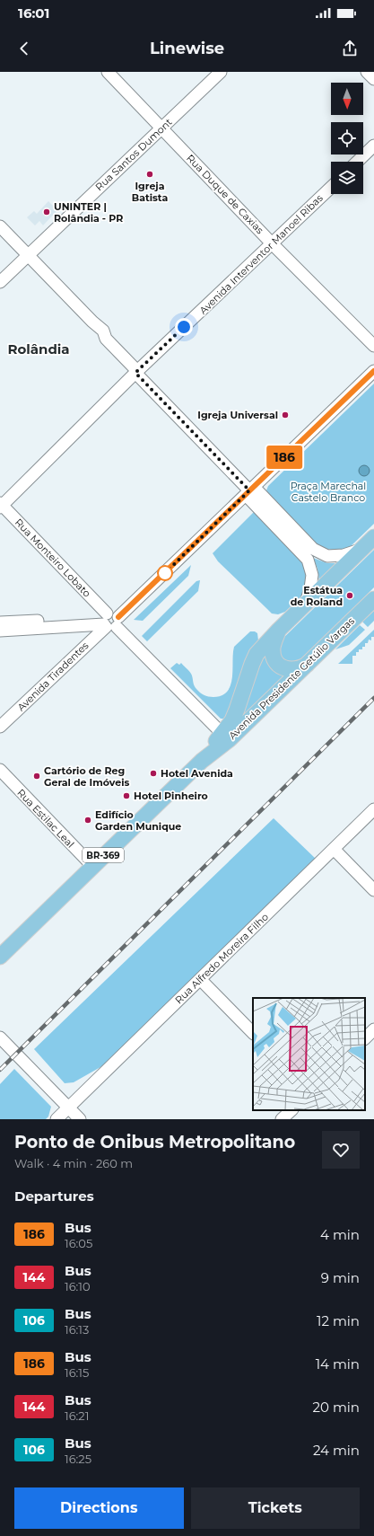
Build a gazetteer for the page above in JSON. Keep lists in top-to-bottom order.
{
  "streets": {
    "main road": ["Avenida Presidente Getúlio Vargas", "BR-369"],
    "street": [
      "Rua Santos Dumont",
      "Rua Duque de Caxias",
      "Avenida Interventor Manoel Ribas",
      "Rua Monteiro Lobato",
      "Avenida Tiradentes",
      "Rua Estilac Leal",
      "Rua Alfredo Moreira Filho"
    ]
  },
  "crossings": [
    ["Rua Santos Dumont", "Rua Duque de Caxias"],
    ["Rua Duque de Caxias", "Avenida Interventor Manoel Ribas"],
    ["Avenida Interventor Manoel Ribas", "Rua Monteiro Lobato"],
    ["Rua Monteiro Lobato", "Avenida Tiradentes"],
    ["Rua Monteiro Lobato", "Avenida Presidente Getúlio Vargas"],
    ["Avenida Presidente Getúlio Vargas", "Rua Estilac Leal"]
  ],
  "districts": ["Rolândia"],
  "parks": ["Praça Marechal Castelo Branco"],
  "places": [
    "Igreja Batista",
    "UNINTER | Rolândia - PR",
    "Igreja Universal",
    "Estátua de Roland",
    "Hotel Avenida",
    "Cartório de Reg Geral de Imóveis",
    "Hotel Pinheiro",
    "Edifício Garden Munique"
  ],
  "lines": ["bus line 186"],
  "north": "bottom",
  "page": {
    "status": "16:01",
    "header": "Linewise",
    "on_map": "186",
    "heading": [
      ["Ponto de Onibus Metropolitano", "Walk · 4 min · 260 m"],
      "Departures"
    ],
    "list": [
      {
        "mark": "186",
        "name": "Bus",
        "note": "16:05",
        "value": "4 min"
      },
      {
        "mark": "144",
        "name": "Bus",
        "note": "16:10",
        "value": "9 min"
      },
      {
        "mark": "106",
        "name": "Bus",
        "note": "16:13",
        "value": "12 min"
      },
      {
        "mark": "186",
        "name": "Bus",
        "note": "16:15",
        "value": "14 min"
      },
      {
        "mark": "144",
        "name": "Bus",
        "note": "16:21",
        "value": "20 min"
      },
      {
        "mark": "106",
        "name": "Bus",
        "note": "16:25",
        "value": "24 min"
      }
    ],
    "buttons": ["Directions", "Tickets"]
  }
}
